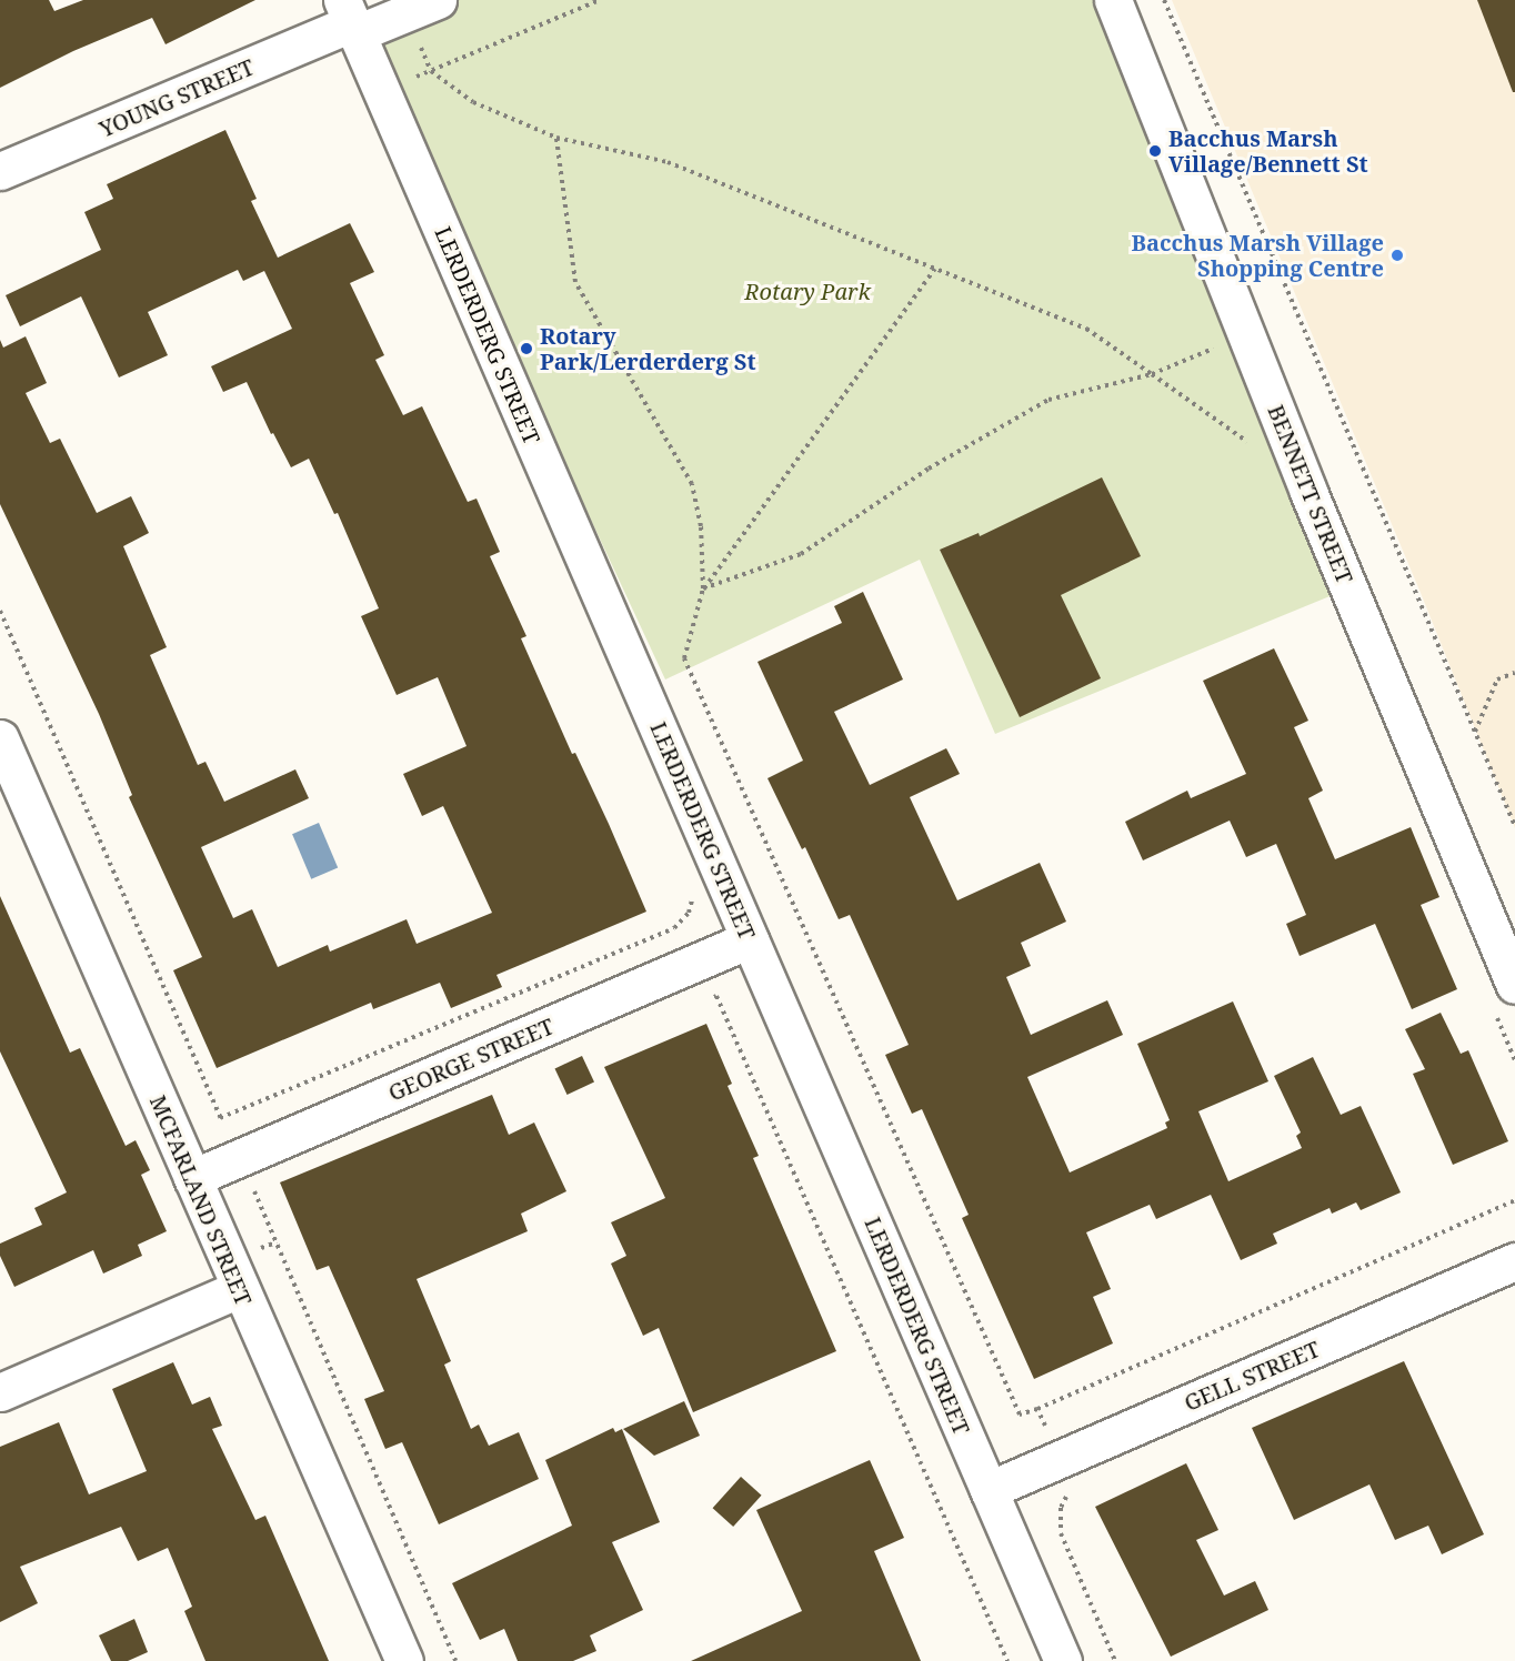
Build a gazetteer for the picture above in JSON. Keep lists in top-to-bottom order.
{
  "streets": {
    "street": [
      "YOUNG STREET",
      "LERDERDERG STREET",
      "BENNETT STREET",
      "GEORGE STREET",
      "MCFARLAND STREET",
      "GELL STREET"
    ]
  },
  "crossings": [
    ["YOUNG STREET", "LERDERDERG STREET"],
    ["LERDERDERG STREET", "GEORGE STREET"],
    ["LERDERDERG STREET", "GELL STREET"],
    ["GEORGE STREET", "MCFARLAND STREET"]
  ],
  "parks": ["Rotary Park"],
  "places": ["Bacchus Marsh Village/Bennett St", "Bacchus Marsh Village Shopping Centre", "Rotary Park/Lerderderg St"]
}
